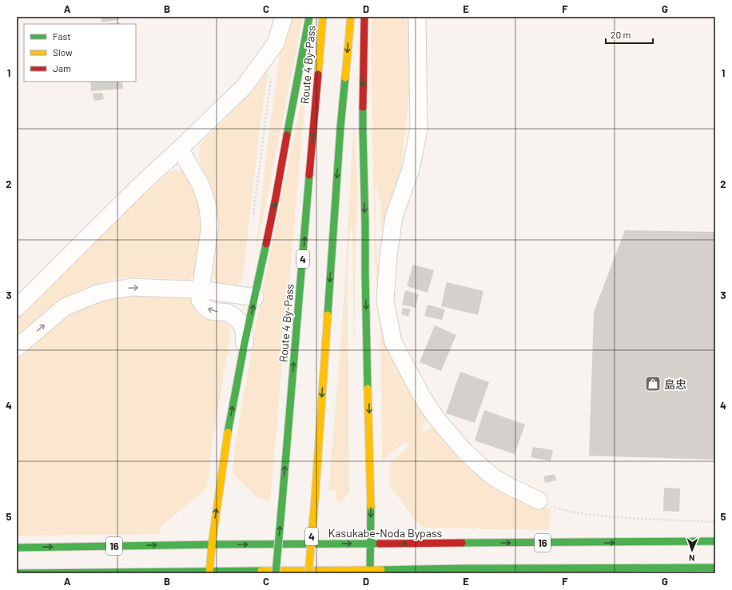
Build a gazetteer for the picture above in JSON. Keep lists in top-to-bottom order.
{
  "streets": {
    "highway": [
      "Route 4 By-Pass",
      "4",
      "Kasukabe-Noda Bypass",
      "16"
    ]
  },
  "places": {
    "shop": ["島忠"]
  },
  "legend": ["Fast", "Slow", "Jam"],
  "scale_bar": "20 m",
  "north": "bottom",
  "grid": {
    "columns": [
      "A",
      "B",
      "C",
      "D",
      "E",
      "F",
      "G"
    ],
    "rows": [
      "1",
      "2",
      "3",
      "4",
      "5"
    ]
  }
}
